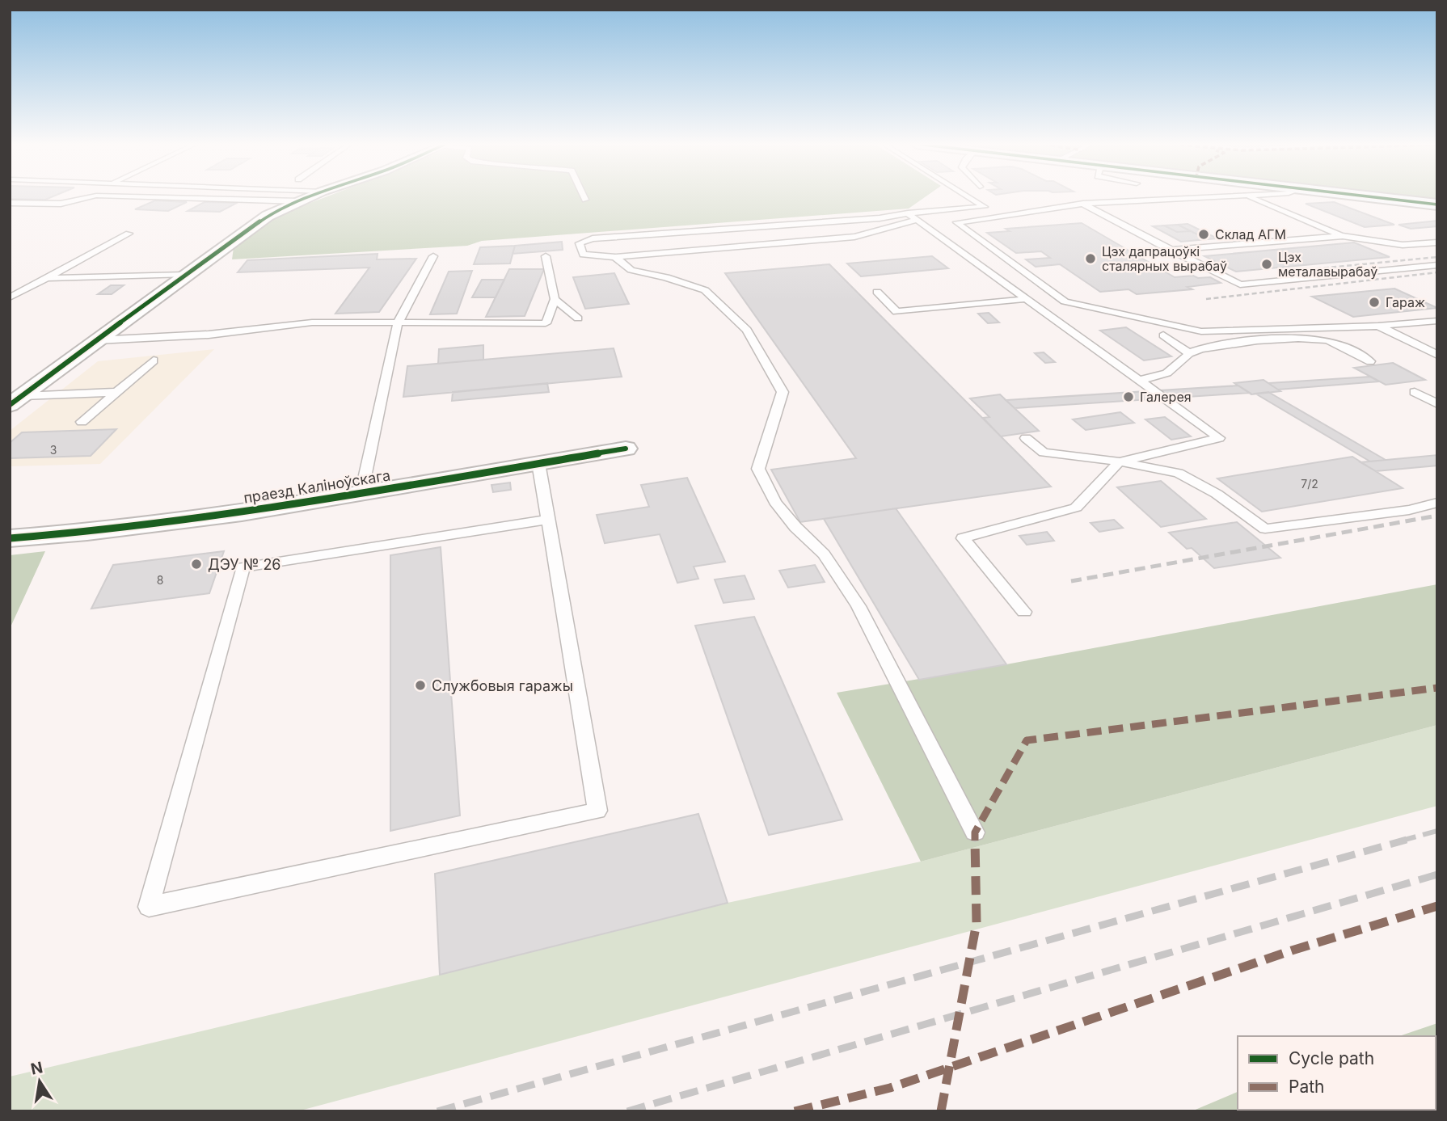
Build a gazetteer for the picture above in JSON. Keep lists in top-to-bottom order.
{
  "streets": {
    "street": ["праезд Каліноўскага"]
  },
  "places": [
    "Склад АГМ",
    "Цэх дапрацоўкі сталярных вырабаў",
    "Цэх металавырабаў",
    "Гараж",
    "Галерея",
    "ДЭУ № 26",
    "Службовыя гаражы"
  ],
  "house_numbers": ["3", "7/2", "8"],
  "legend": ["Cycle path", "Path"],
  "north": "top"
}
